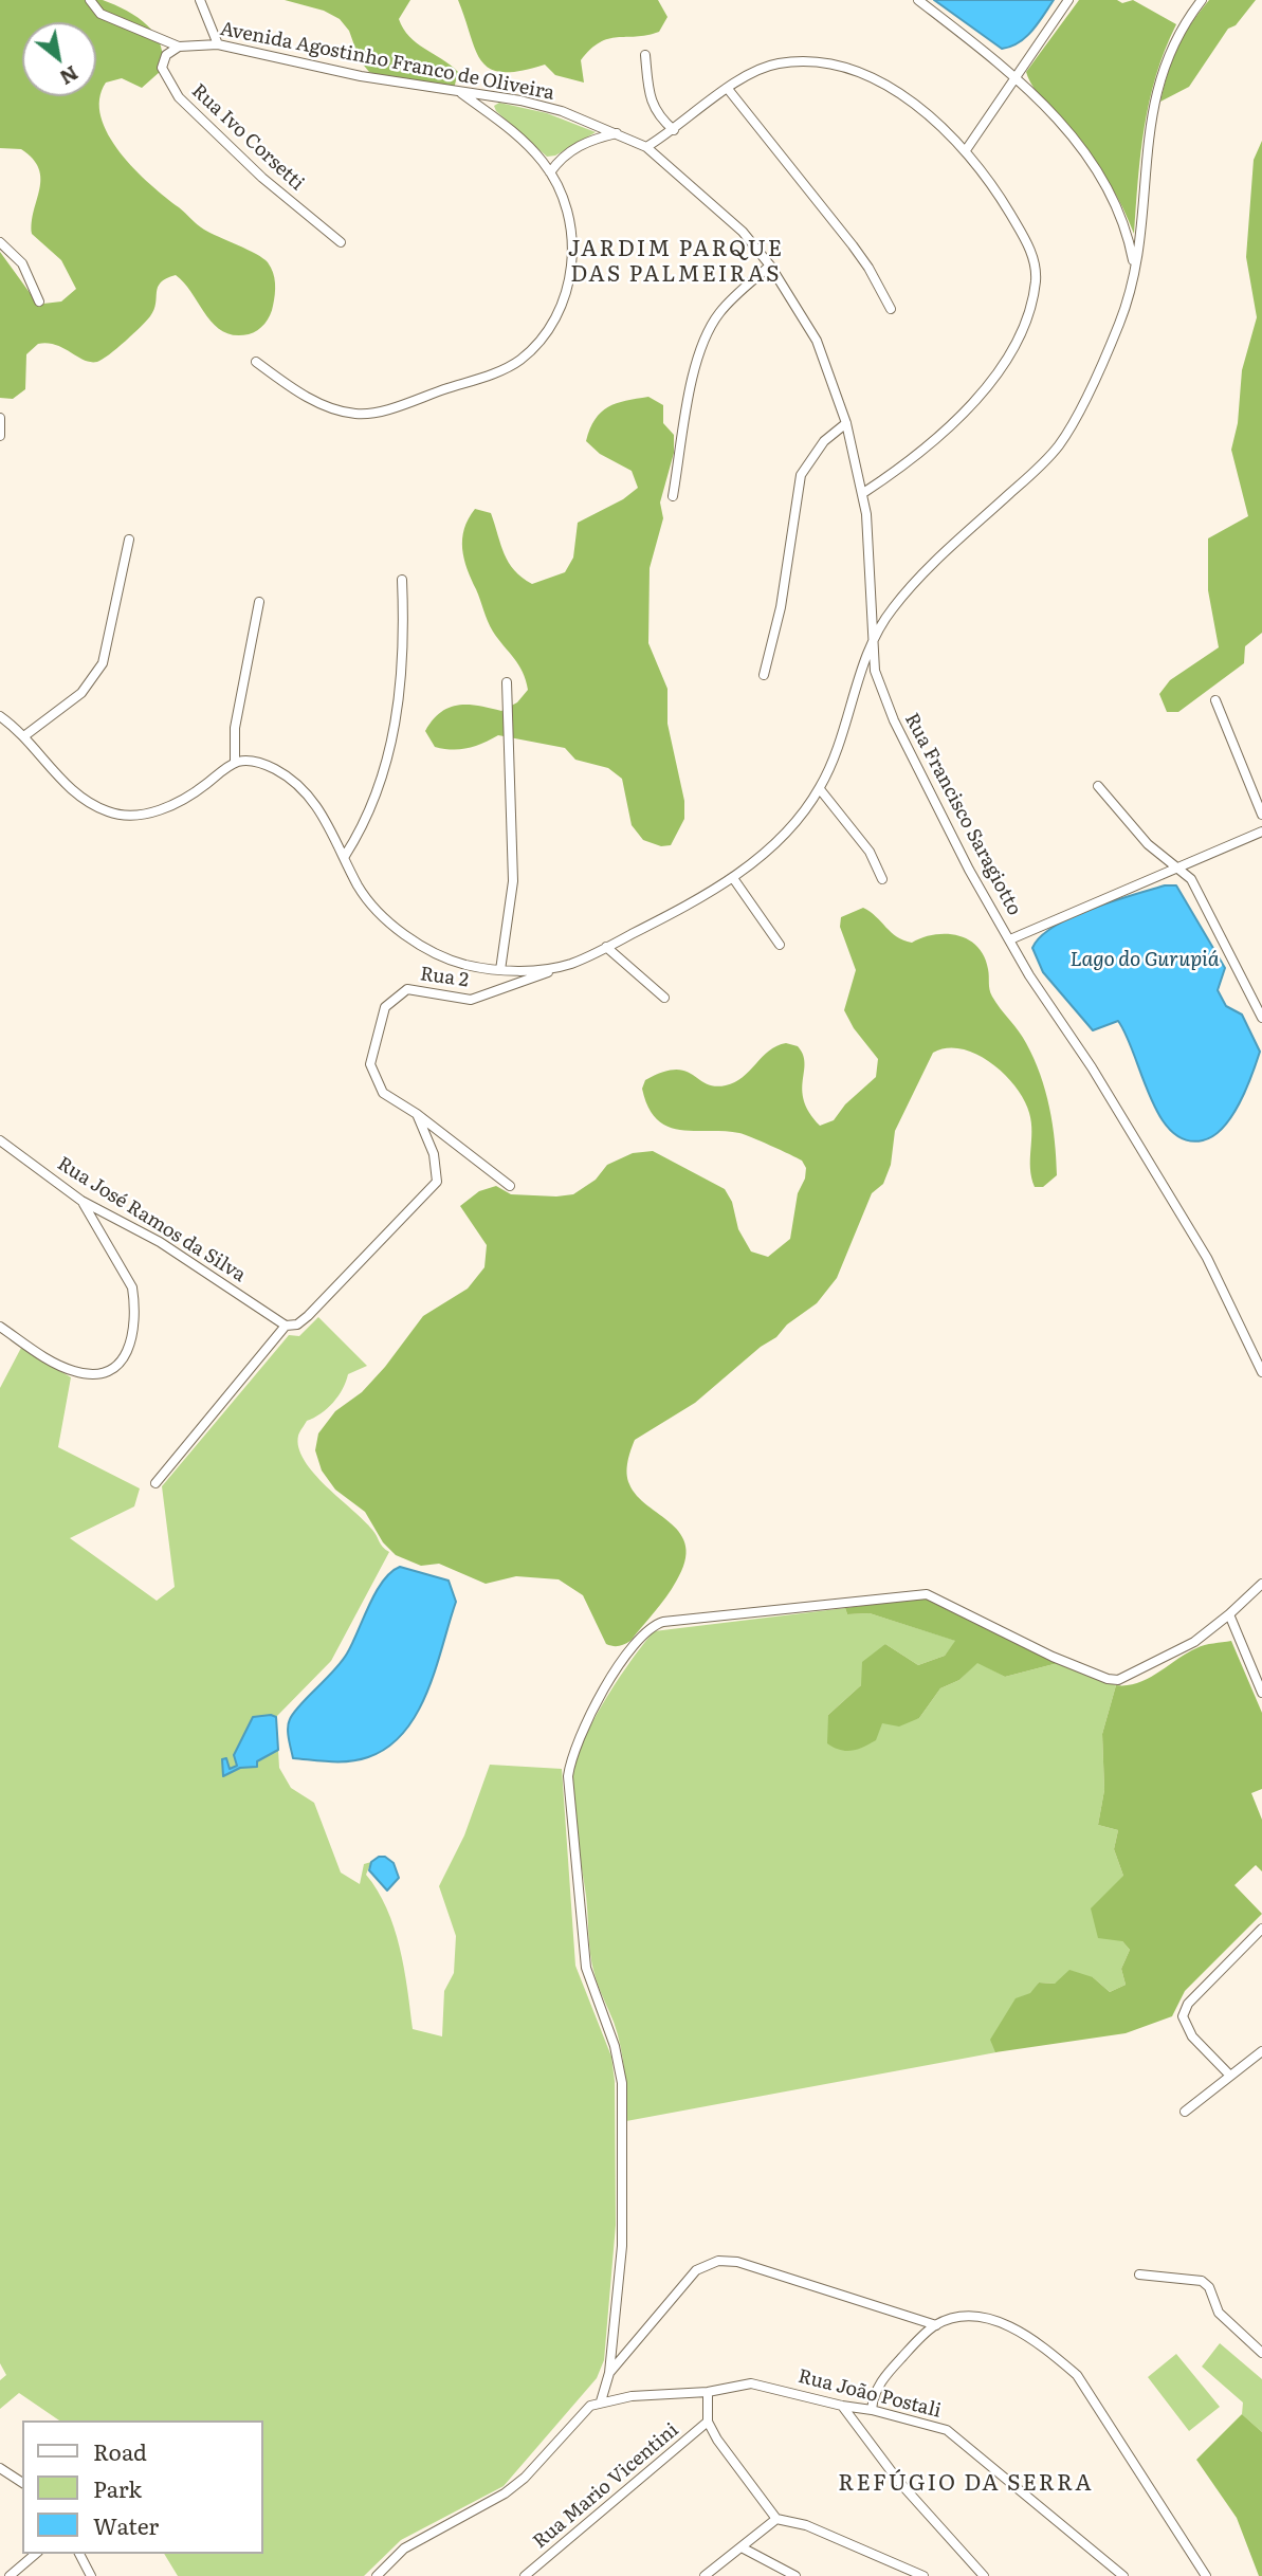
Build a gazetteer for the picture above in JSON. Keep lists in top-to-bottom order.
{
  "streets": {
    "street": [
      "Avenida Agostinho Franco de Oliveira",
      "Rua Ivo Corsetti",
      "Rua Francisco Saragiotto",
      "Rua 2",
      "Rua José Ramos da Silva",
      "Rua João Postali",
      "Rua Mario Vicentini"
    ]
  },
  "crossings": [
    ["Avenida Agostinho Franco de Oliveira", "Rua Ivo Corsetti"],
    ["Avenida Agostinho Franco de Oliveira", "Rua Francisco Saragiotto"]
  ],
  "districts": ["JARDIM PARQUE DAS PALMEIRAS", "REFÚGIO DA SERRA"],
  "water": ["Lago do Gurupiá"],
  "legend": ["Road", "Park", "Water"],
  "north": "bottom right"
}
